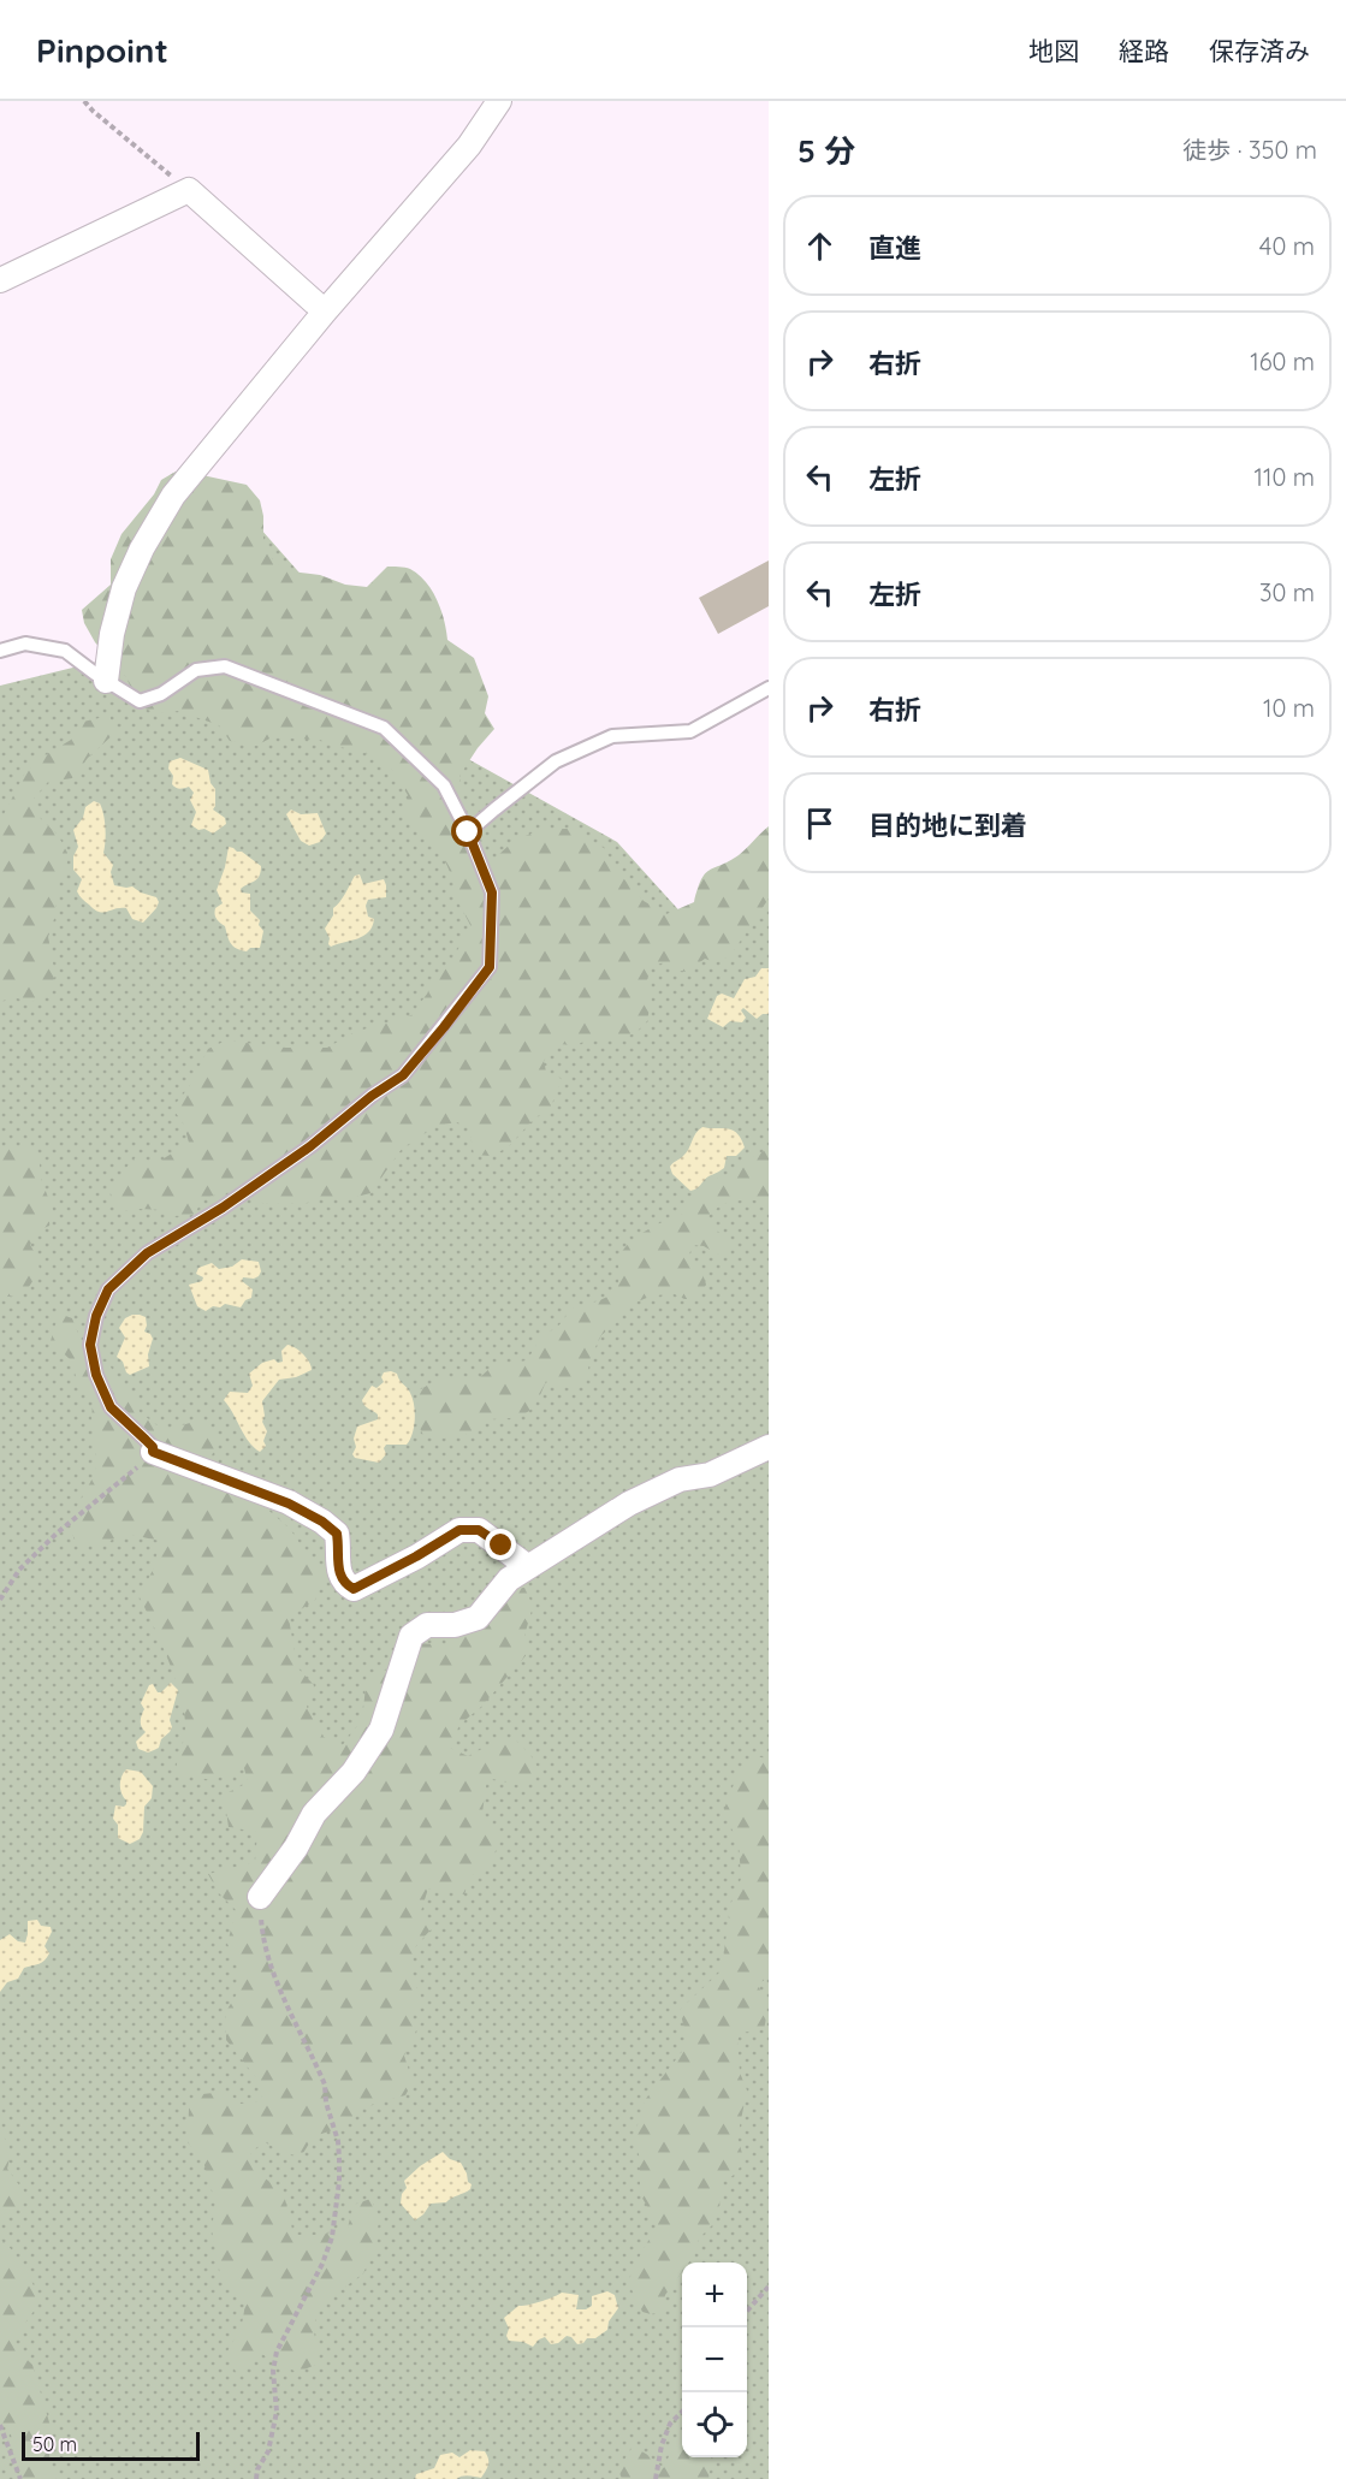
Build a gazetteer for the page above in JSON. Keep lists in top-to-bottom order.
{
  "scale_bar": "50 m",
  "page": {
    "header": "Pinpoint",
    "nav": ["地図", "経路", "保存済み"],
    "heading": ["5 分", "徒歩 · 350 m"],
    "list": [
      ["直進", "40 m"],
      ["右折", "160 m"],
      ["左折", "110 m"],
      ["左折", "30 m"],
      ["右折", "10 m"],
      "目的地に到着"
    ],
    "map_buttons": ["+", "−"],
    "scale": "50 m"
  }
}
